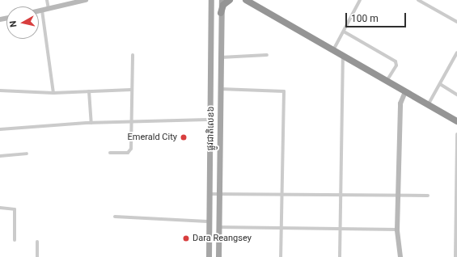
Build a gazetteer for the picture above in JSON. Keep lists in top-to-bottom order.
{
  "streets": {
    "main road": ["ផ្លូវជាតិលេខ៦"]
  },
  "places": ["Emerald City", "Dara Reangsey"],
  "scale_bar": "100 m",
  "north": "left"
}
